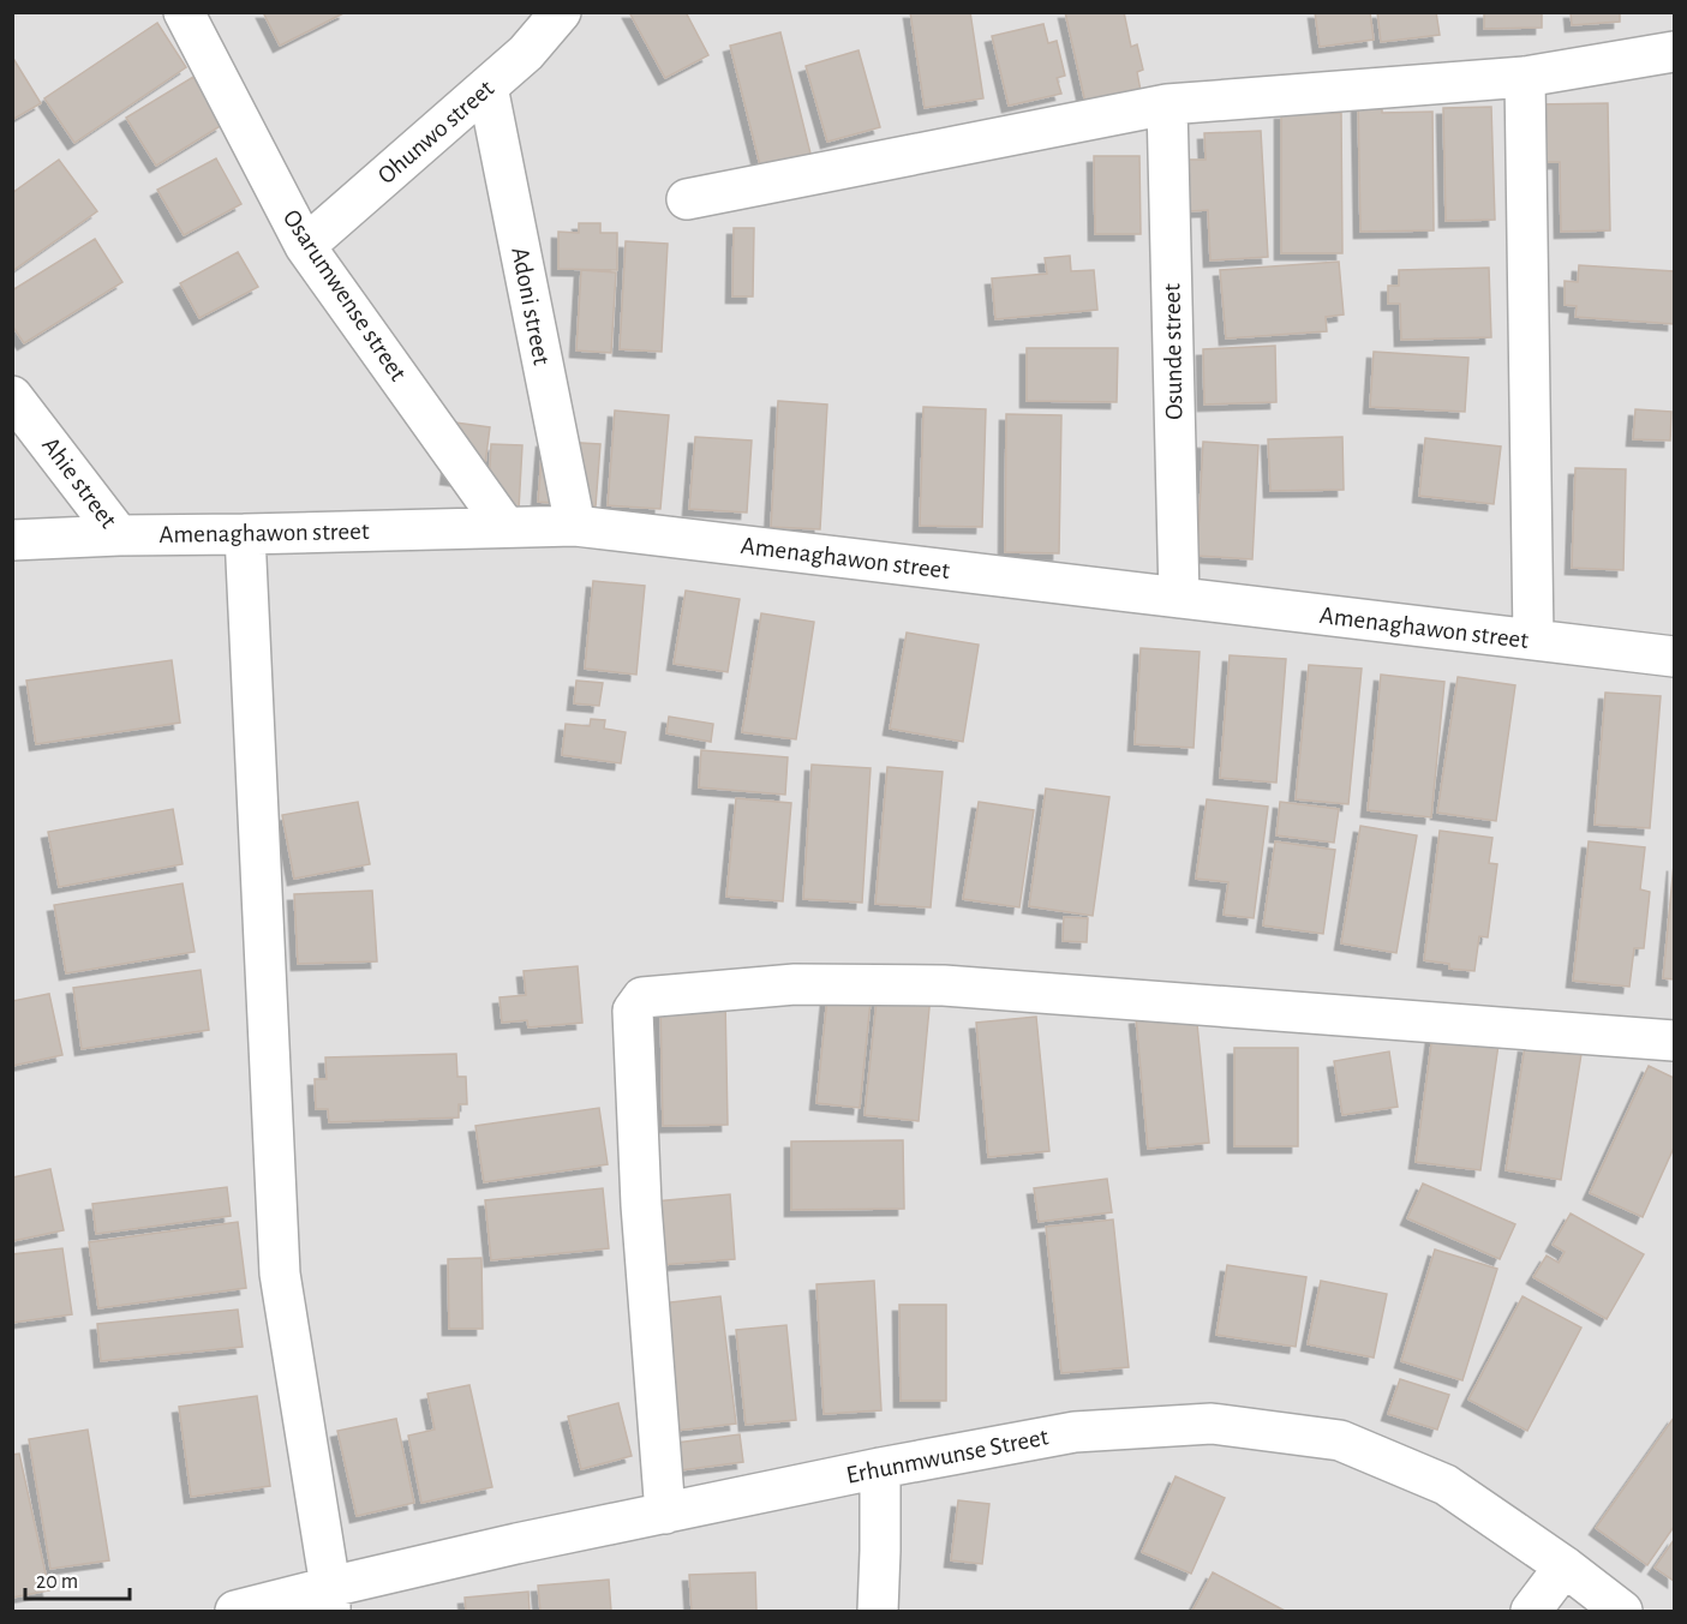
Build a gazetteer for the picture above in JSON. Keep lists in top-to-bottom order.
{
  "streets": {
    "street": [
      "Ohunwo street",
      "Osarumwense street",
      "Adoni street",
      "Osunde street",
      "Ahie street",
      "Amenaghawon street",
      "Erhunmwunse Street"
    ]
  },
  "crossings": [
    ["Ohunwo street", "Osarumwense street"],
    ["Ohunwo street", "Adoni street"],
    ["Osarumwense street", "Amenaghawon street"],
    ["Adoni street", "Amenaghawon street"],
    ["Osunde street", "Amenaghawon street"],
    ["Ahie street", "Amenaghawon street"]
  ],
  "scale_bar": "20 m"
}
